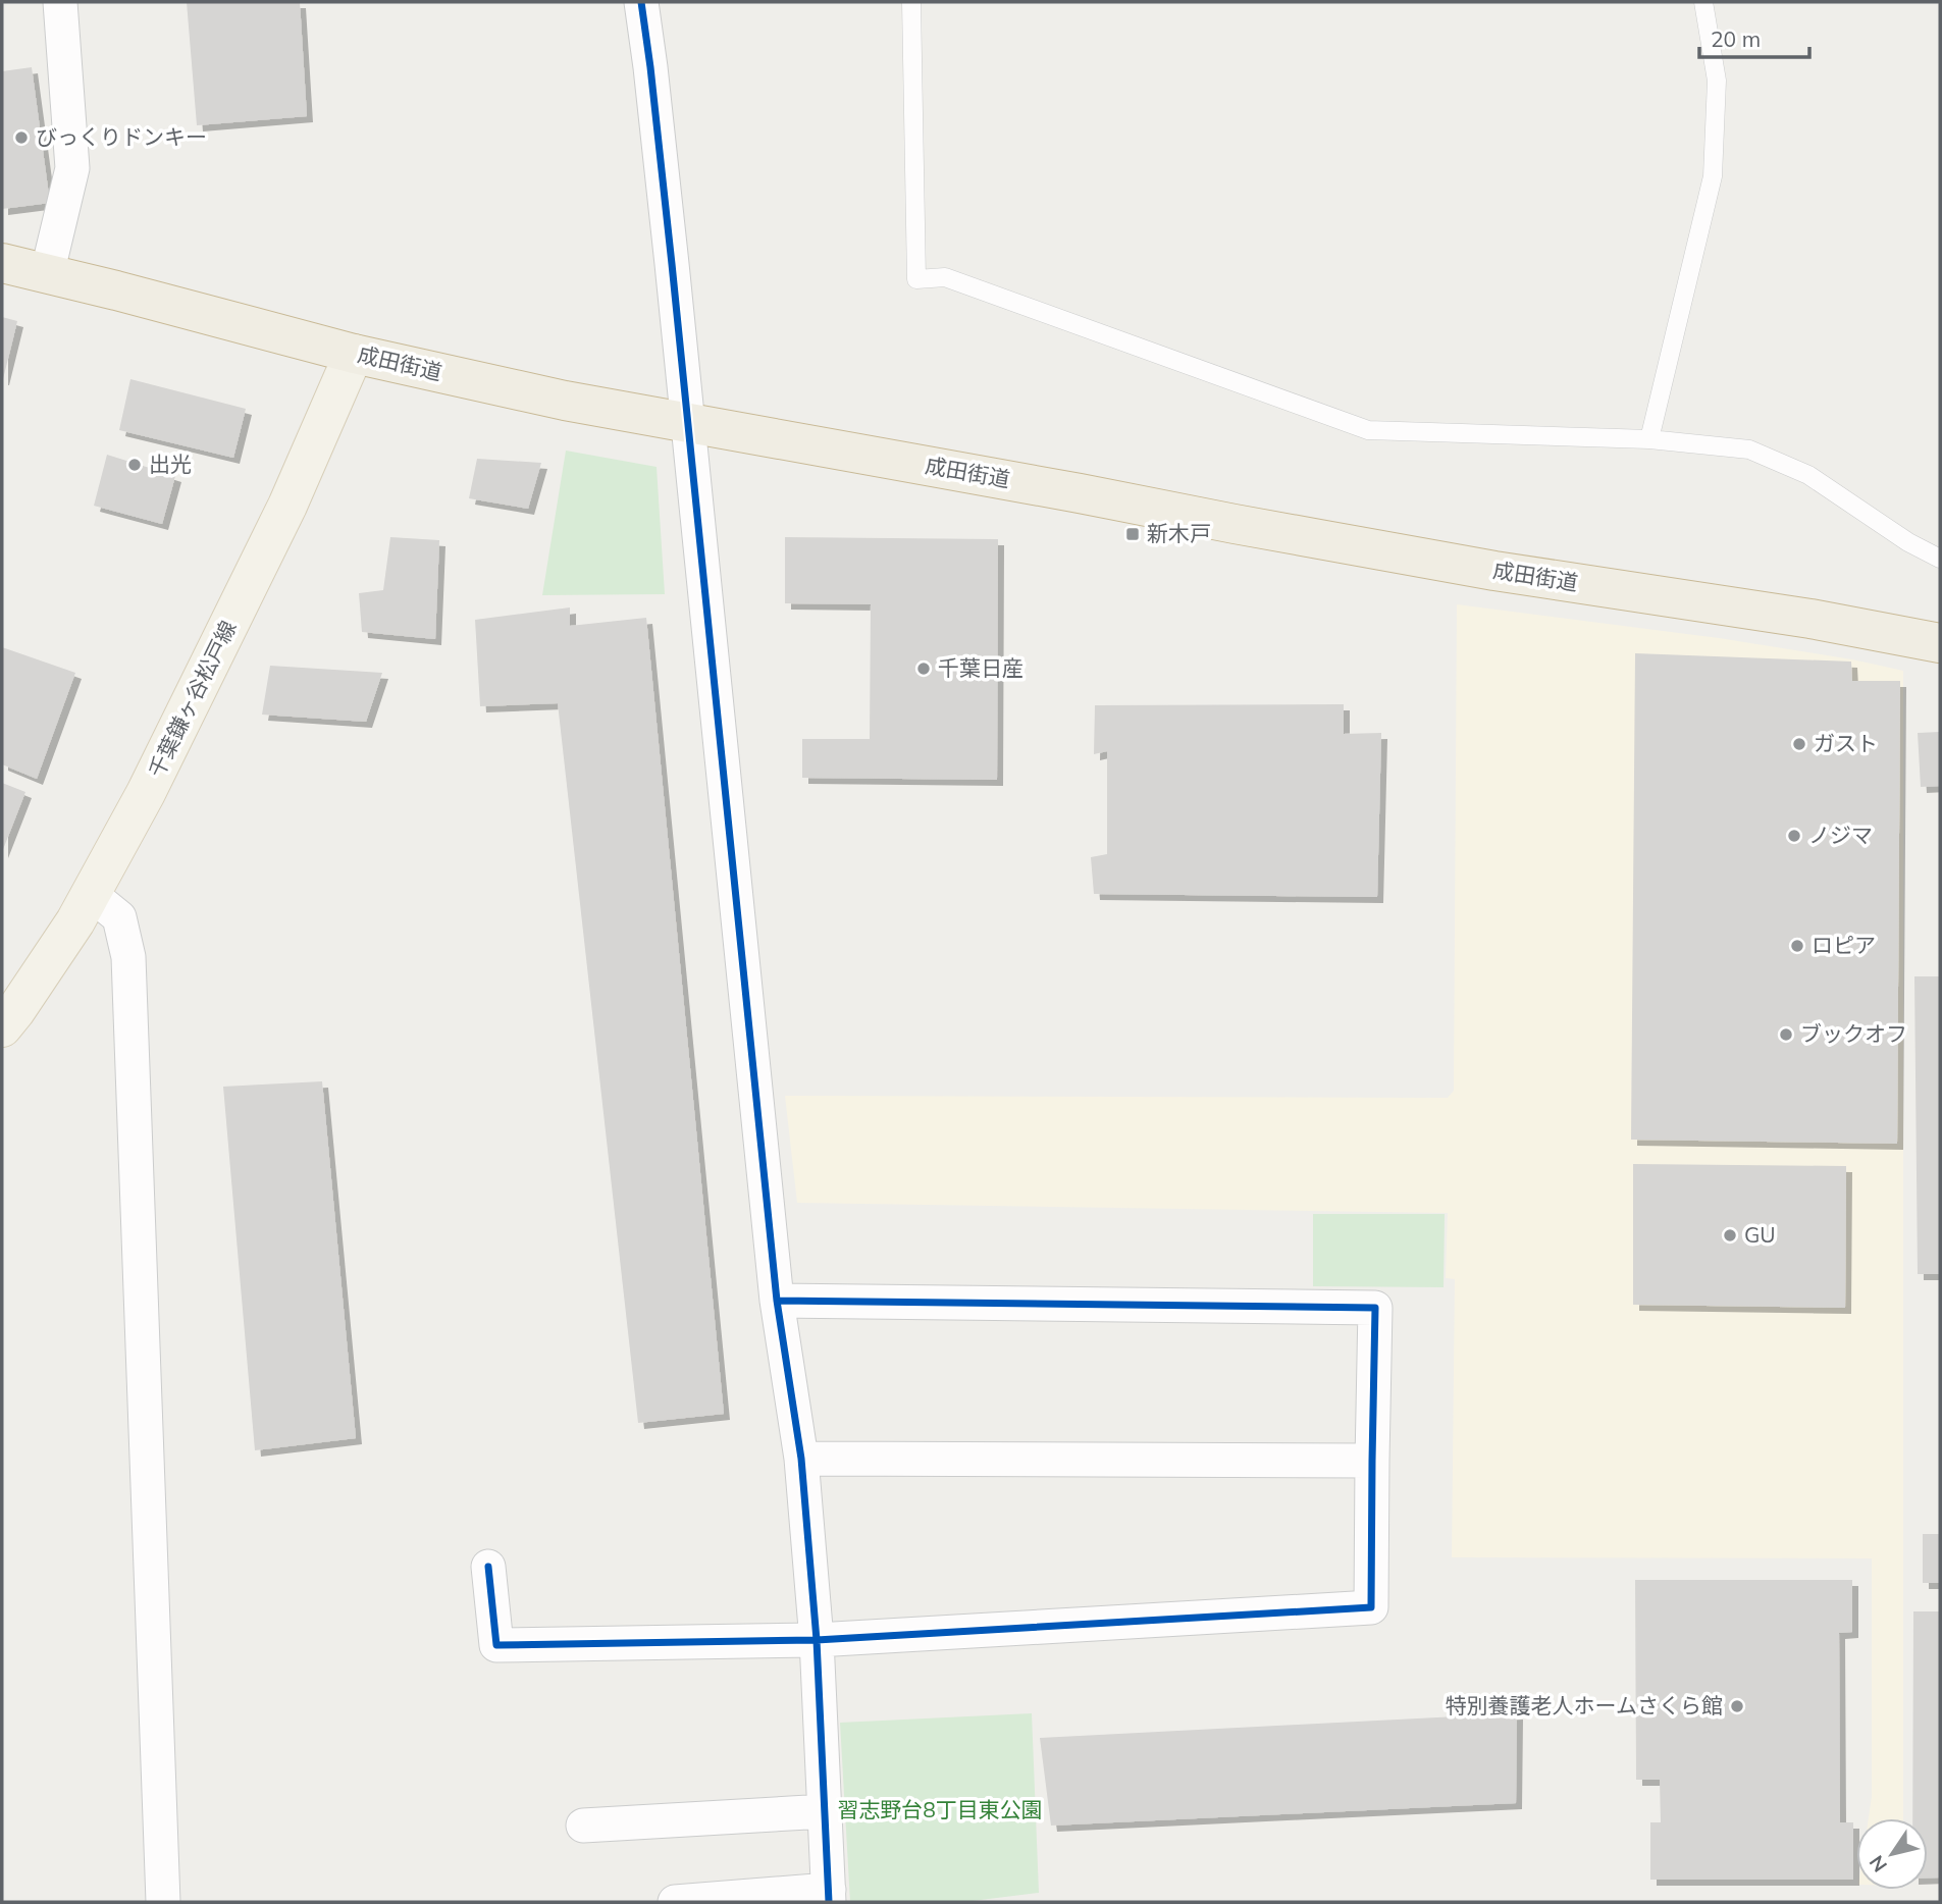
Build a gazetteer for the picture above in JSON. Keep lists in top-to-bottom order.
{
  "streets": {
    "highway": ["成田街道"],
    "main road": ["千葉鎌ヶ谷松戸線"]
  },
  "crossings": [
    ["成田街道", "千葉鎌ヶ谷松戸線"]
  ],
  "parks": ["習志野台8丁目東公園"],
  "places": {
    "other": [
      "びっくりドンキー",
      "出光",
      "千葉日産",
      "ガスト",
      "ノジマ",
      "ロピア",
      "ブックオフ",
      "GU",
      "特別養護老人ホームさくら館"
    ],
    "transit": ["新木戸"]
  },
  "scale_bar": "20 m",
  "north": "bottom left"
}
